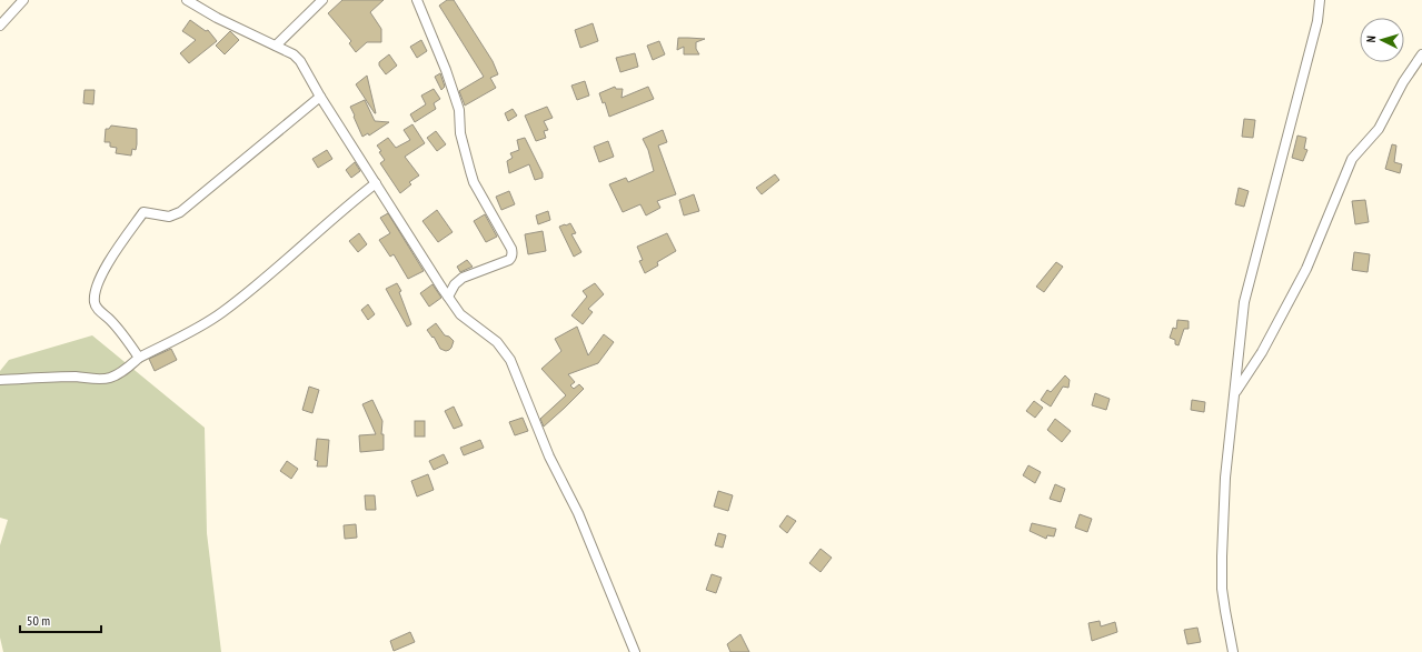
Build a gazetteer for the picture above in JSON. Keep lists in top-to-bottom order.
{
  "scale_bar": "50 m",
  "north": "left"
}
